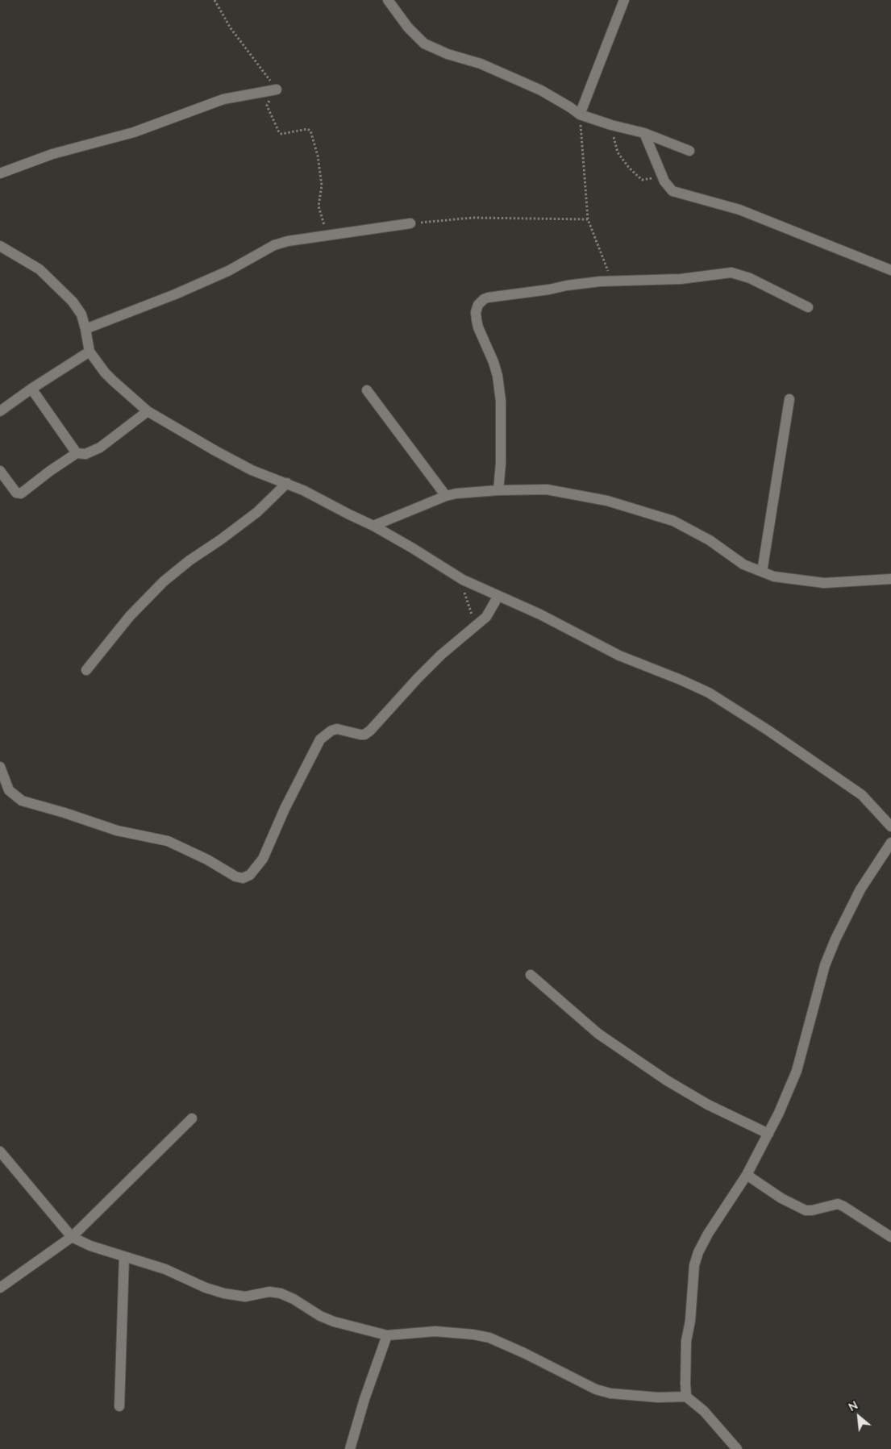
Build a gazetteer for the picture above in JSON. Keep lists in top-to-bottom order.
{
  "north": "top left"
}
